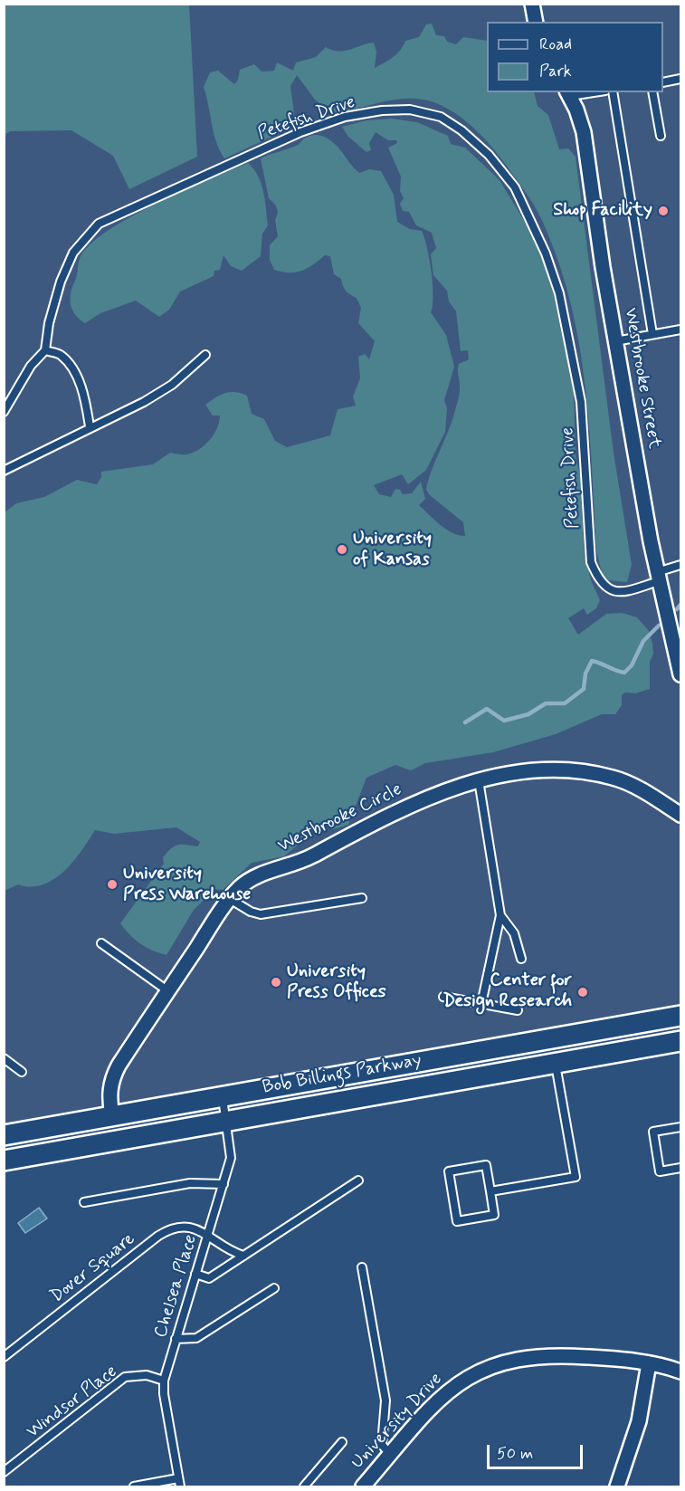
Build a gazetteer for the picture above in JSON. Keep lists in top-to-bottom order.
{
  "streets": {
    "main road": ["Bob Billings Parkway"],
    "street": ["Westbrooke Street", "Westbrooke Circle", "University Drive"],
    "lane": [
      "Petefish Drive",
      "Dover Square",
      "Chelsea Place",
      "Windsor Place"
    ]
  },
  "crossings": [
    ["Petefish Drive", "Westbrooke Street"],
    ["Westbrooke Circle", "Bob Billings Parkway"],
    ["Bob Billings Parkway", "Chelsea Place"],
    ["Dover Square", "Chelsea Place"],
    ["Chelsea Place", "Windsor Place"]
  ],
  "places": [
    "Shop Facility",
    "University of Kansas",
    "University Press Warehouse",
    "University Press Offices",
    "Center for Design Research"
  ],
  "legend": ["Road", "Park"],
  "scale_bar": "50 m"
}
